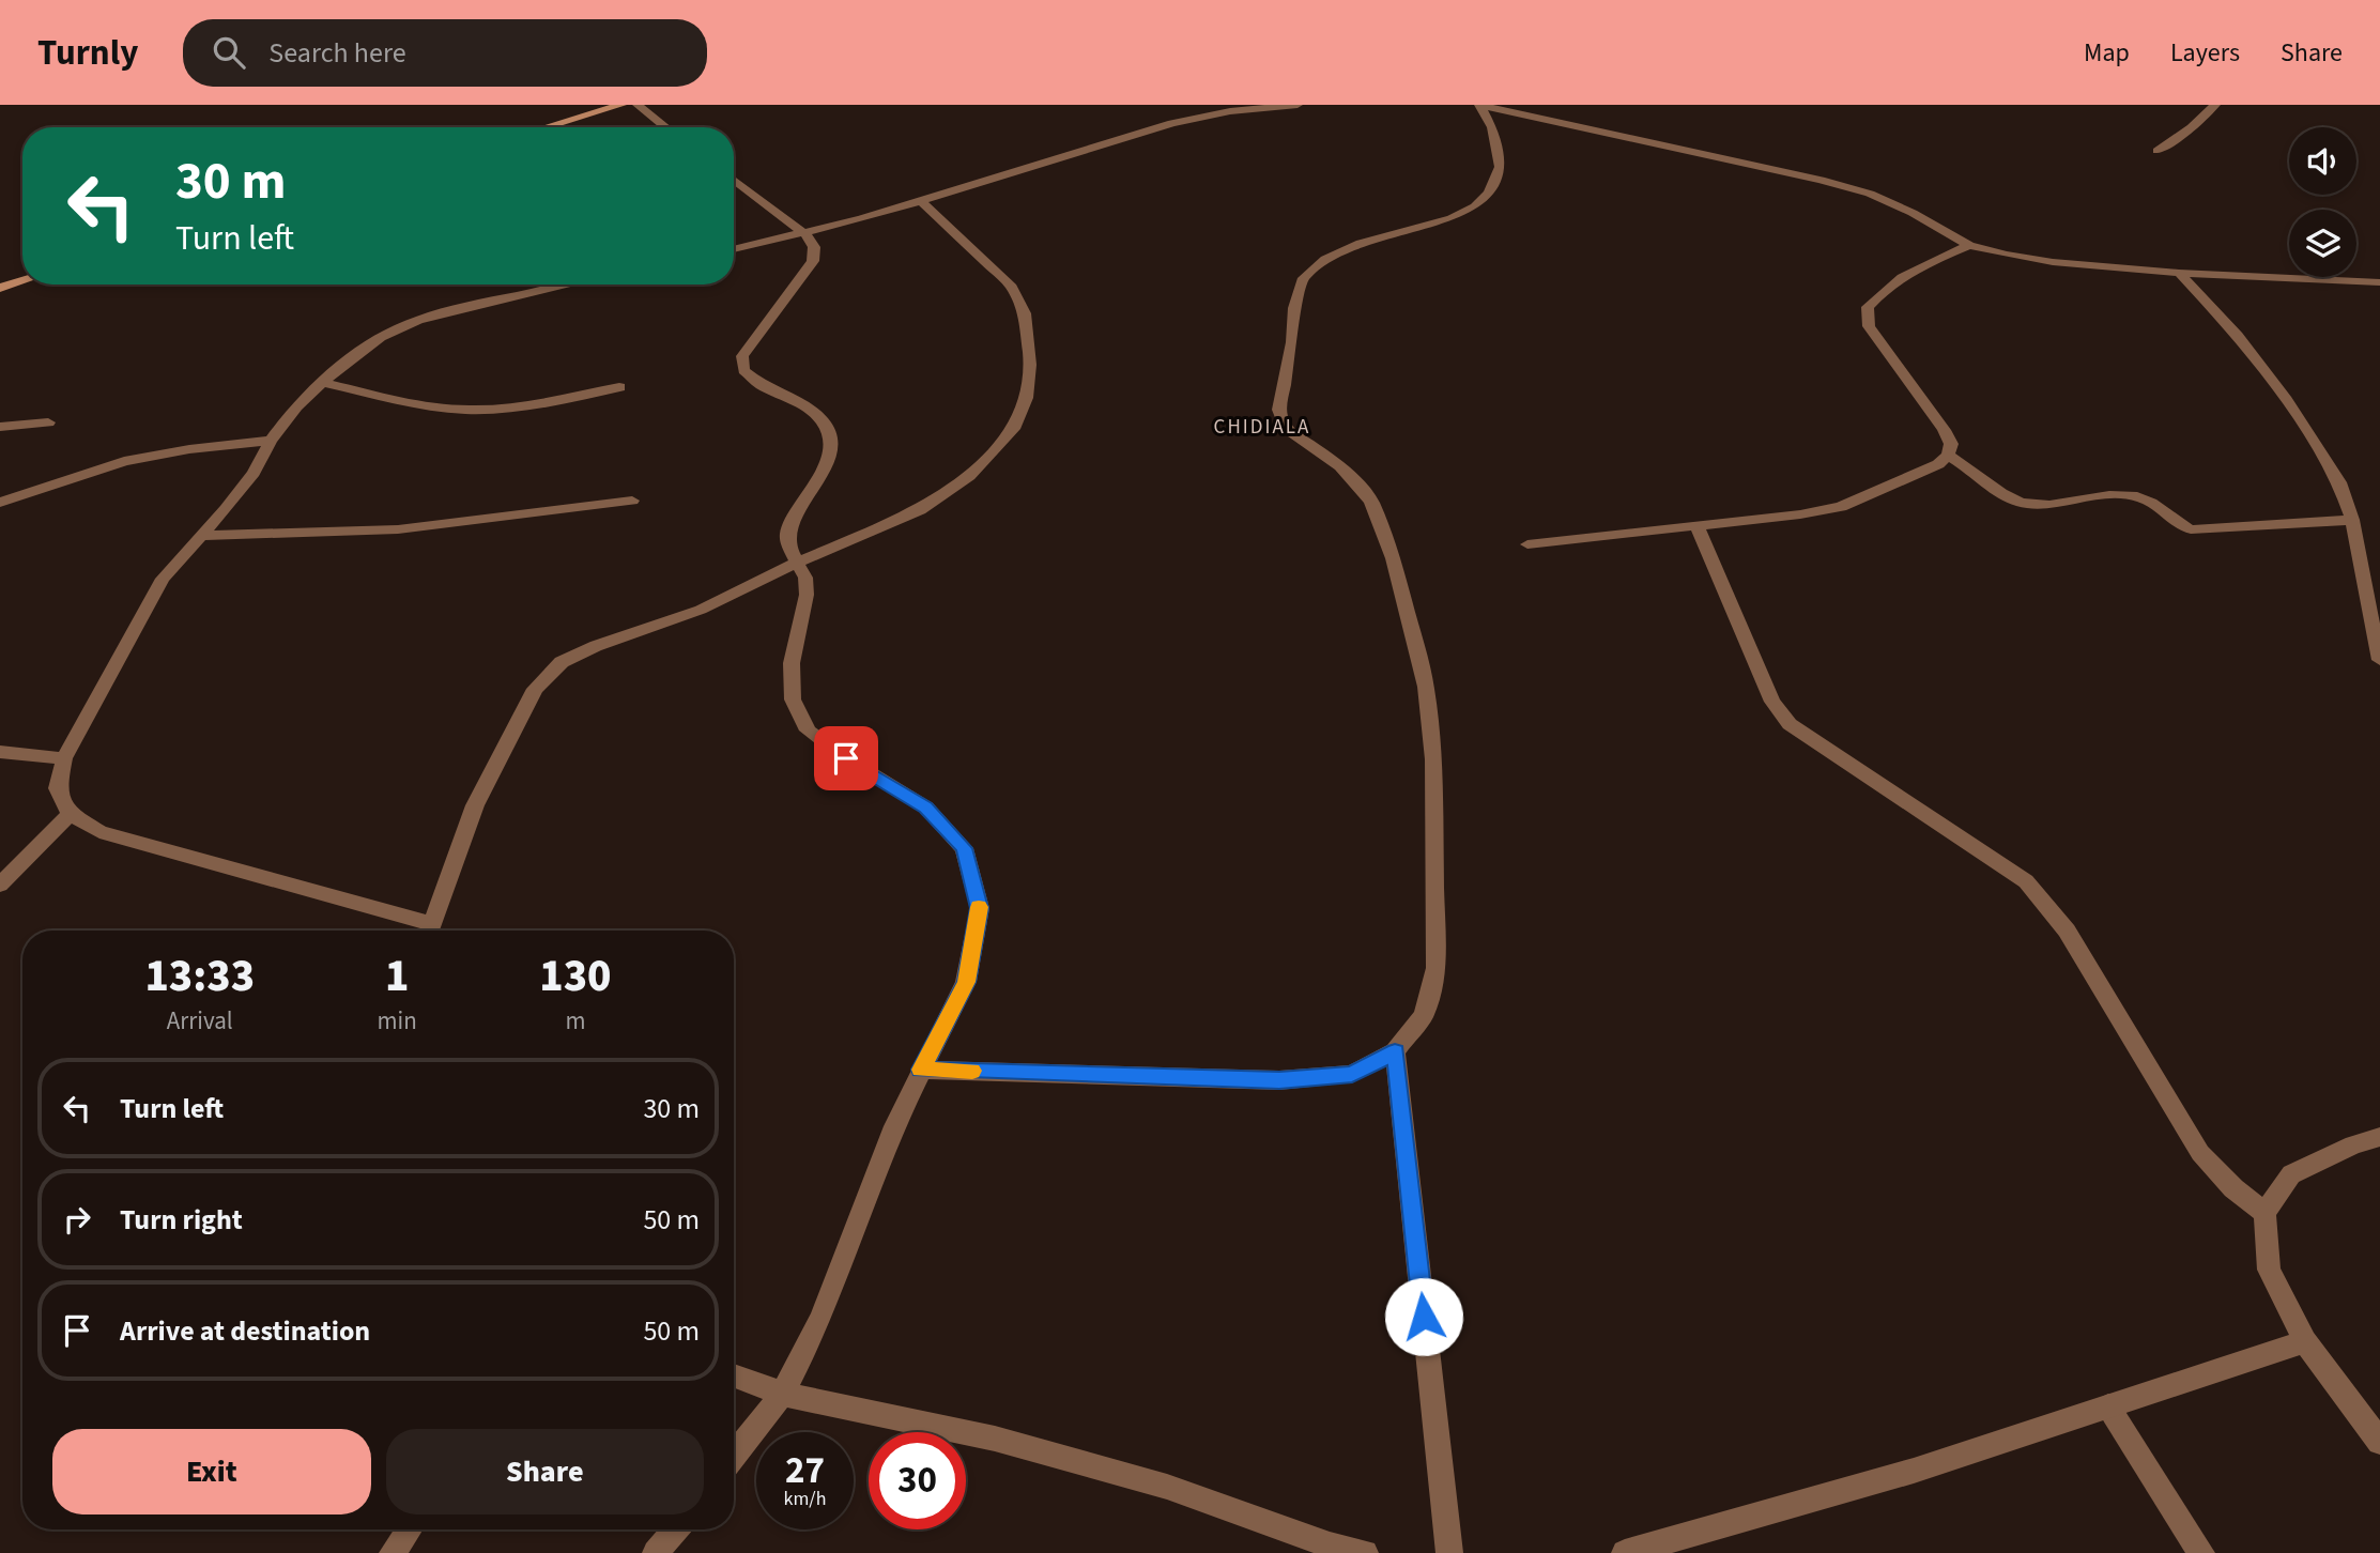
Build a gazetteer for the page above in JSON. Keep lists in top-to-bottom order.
{
  "districts": ["CHIDIALA"],
  "page": {
    "header": "Turnly",
    "search": "Search here",
    "nav": ["Map", "Layers", "Share"],
    "turn": ["30 m", "Turn left"],
    "eta": [
      "13:33",
      "Arrival",
      "1",
      "min",
      "130",
      "m"
    ],
    "list": [
      {
        "name": "Turn left",
        "value": "30 m"
      },
      {
        "name": "Turn right",
        "value": "50 m"
      },
      {
        "name": "Arrive at destination",
        "value": "50 m"
      }
    ],
    "buttons": ["Exit", "Share"],
    "speed": "27 km/h",
    "limit": "30"
  }
}
